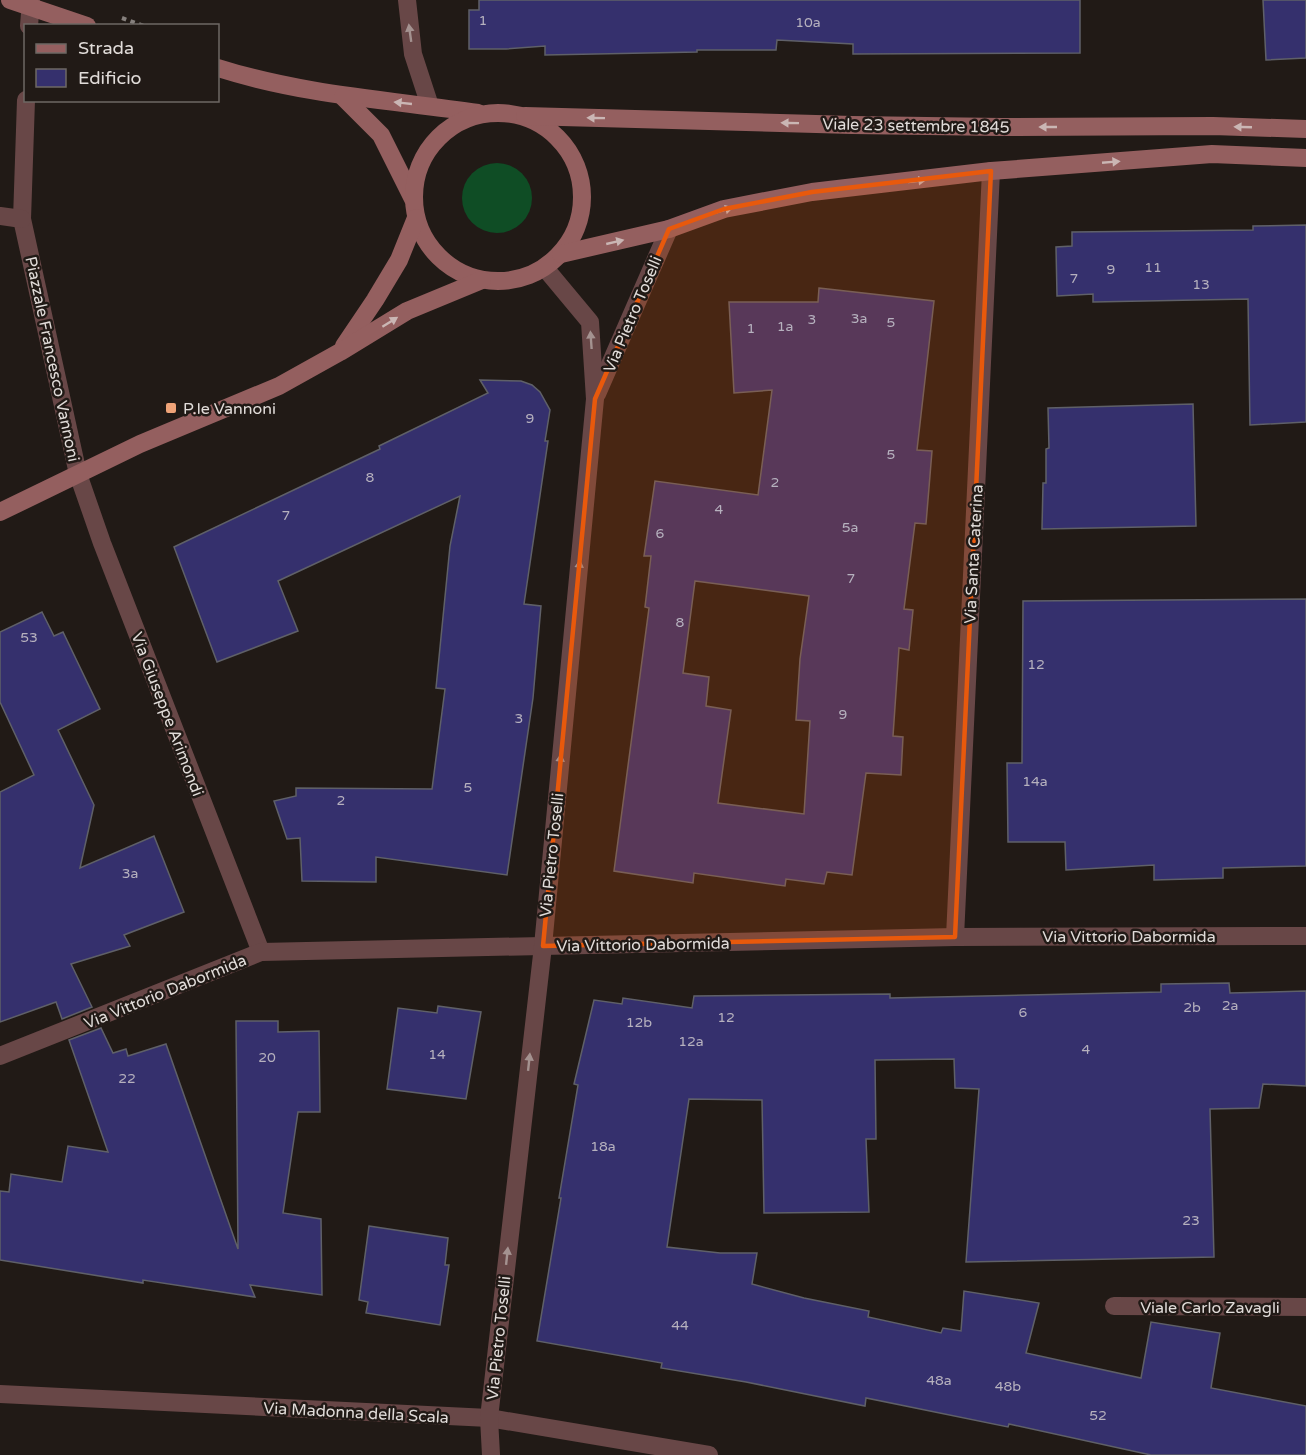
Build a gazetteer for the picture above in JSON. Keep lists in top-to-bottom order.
{
  "streets": {
    "main road": ["Viale 23 settembre 1845", "Piazzale Francesco Vannoni"],
    "street": [
      "Via Pietro Toselli",
      "Via Santa Caterina",
      "Via Giuseppe Arimondi",
      "Via Vittorio Dabormida",
      "Viale Carlo Zavagli",
      "Via Madonna della Scala"
    ]
  },
  "crossings": [
    ["Viale 23 settembre 1845", "Via Pietro Toselli"],
    ["Viale 23 settembre 1845", "Piazzale Francesco Vannoni"],
    ["Via Pietro Toselli", "Piazzale Francesco Vannoni"],
    ["Via Pietro Toselli", "Via Vittorio Dabormida"],
    ["Via Pietro Toselli", "Via Madonna della Scala"],
    ["Piazzale Francesco Vannoni", "Via Giuseppe Arimondi"],
    ["Via Santa Caterina", "Via Vittorio Dabormida"],
    ["Via Giuseppe Arimondi", "Via Vittorio Dabormida"]
  ],
  "one_way": ["Via Pietro Toselli"],
  "places": {
    "transit": ["P.le Vannoni"]
  },
  "house_numbers": [
    "1",
    "10a",
    "11",
    "9",
    "7",
    "13",
    "3a",
    "3",
    "5",
    "1a",
    "1",
    "9",
    "5",
    "8",
    "2",
    "4",
    "7",
    "5a",
    "6",
    "7",
    "8",
    "53",
    "12",
    "9",
    "3",
    "14a",
    "5",
    "2",
    "3a",
    "2a",
    "2b",
    "6",
    "12",
    "12b",
    "12a",
    "4",
    "14",
    "20",
    "22",
    "18a",
    "23",
    "44",
    "48a",
    "48b",
    "52"
  ],
  "legend": ["Strada", "Edificio"]
}
